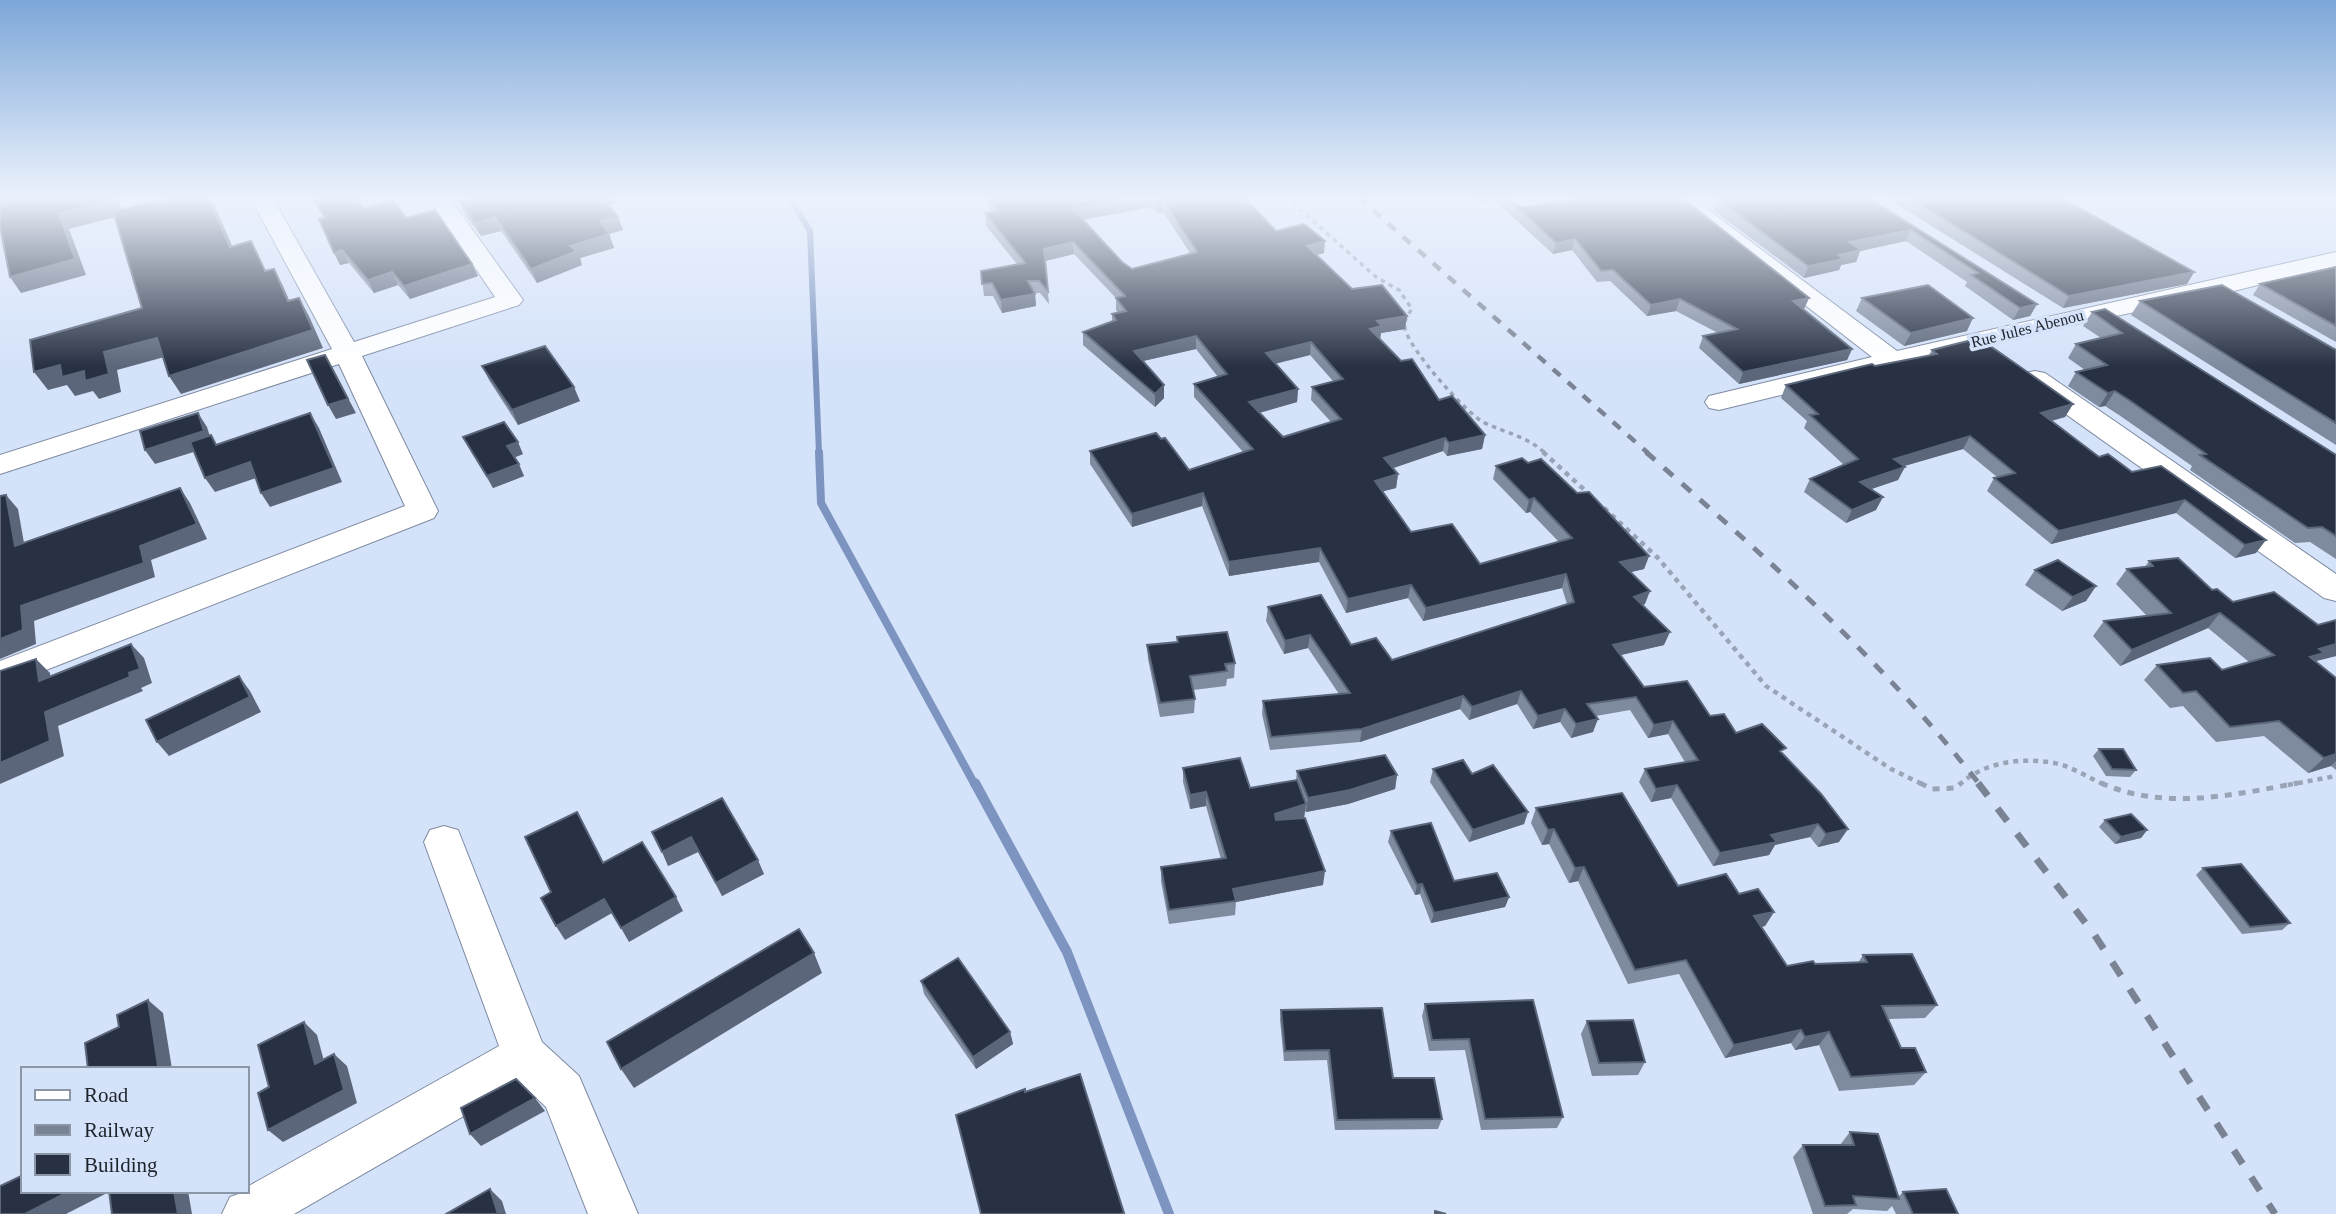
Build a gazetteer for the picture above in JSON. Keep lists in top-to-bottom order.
{
  "streets": {
    "street": ["Rue Jules Abenou"]
  },
  "legend": ["Road", "Railway", "Building"]
}
